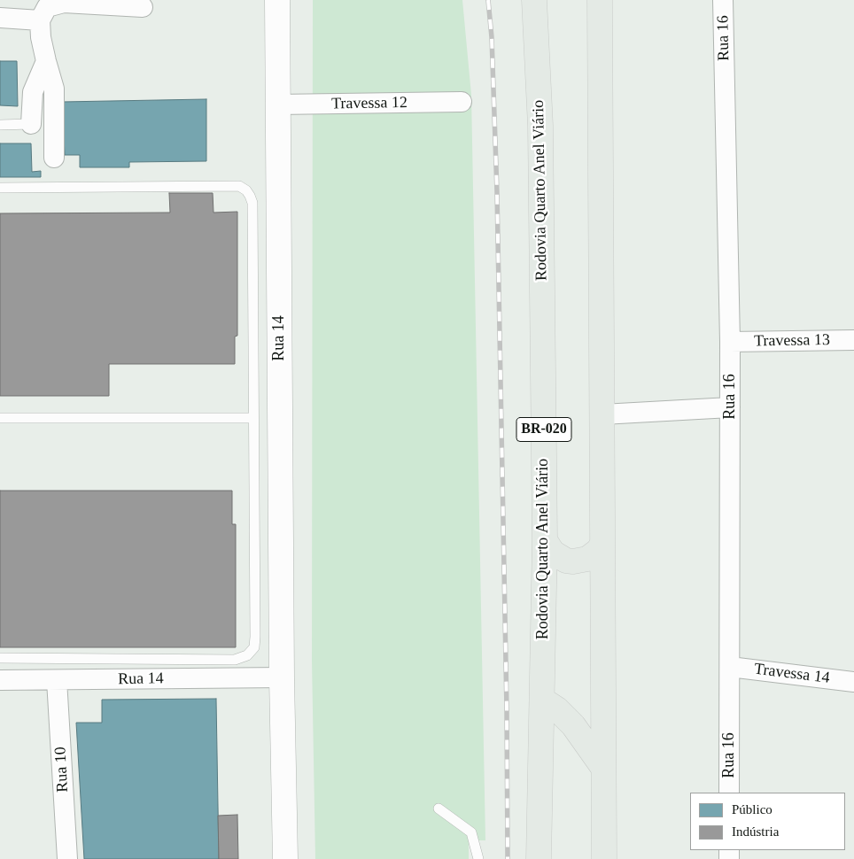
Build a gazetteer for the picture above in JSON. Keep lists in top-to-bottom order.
{
  "streets": {
    "highway": ["Rodovia Quarto Anel Viário", "BR-020"],
    "main road": ["Rua 14"],
    "street": [
      "Rua 16",
      "Travessa 12",
      "Travessa 13",
      "Travessa 14",
      "Rua 10"
    ]
  },
  "crossings": [
    ["Rua 16", "Travessa 13"],
    ["Rua 16", "Travessa 14"],
    ["Travessa 12", "Rua 14"],
    ["Rua 14", "Rua 10"]
  ],
  "legend": ["Público", "Indústria"]
}
